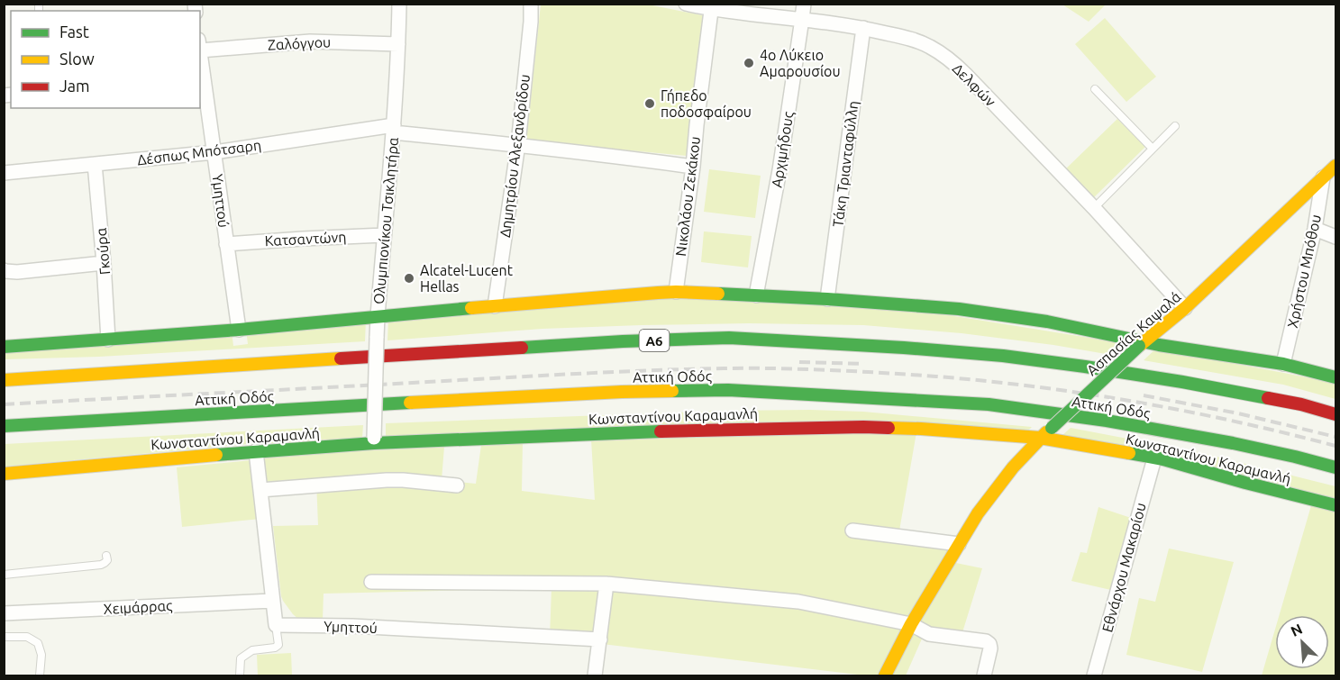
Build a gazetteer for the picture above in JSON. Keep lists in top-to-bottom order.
{
  "streets": {
    "main road": [
      "Ασπασίας Καψαλά",
      "Α6",
      "Αττική Οδός",
      "Κωνσταντίνου Καραμανλή"
    ],
    "street": [
      "Ζαλόγγου",
      "Δελφών",
      "Αρχιμήδους",
      "Δέσπως Μπότσαρη",
      "Δημητρίου Αλεξανδρίδου",
      "Τάκη Τριανταφύλλη",
      "Νικολάου Ζεκάκου",
      "Υμηττού",
      "Ολυμπιονίκου Τσικλητήρα",
      "Κατσαντώνη",
      "Γκούρα",
      "Χρήστου Μπόθου",
      "Εθνάρχου Μακαρίου",
      "Χειμάρρας"
    ]
  },
  "crossings": [
    ["Ζαλόγγου", "Ολυμπιονίκου Τσικλητήρα"],
    ["Δελφών", "Αρχιμήδους"],
    ["Δελφών", "Τάκη Τριανταφύλλη"],
    ["Δελφών", "Νικολάου Ζεκάκου"],
    ["Δελφών", "Ασπασίας Καψαλά"],
    ["Δέσπως Μπότσαρη", "Δημητρίου Αλεξανδρίδου"],
    ["Δέσπως Μπότσαρη", "Νικολάου Ζεκάκου"],
    ["Δέσπως Μπότσαρη", "Υμηττού"],
    ["Δέσπως Μπότσαρη", "Ολυμπιονίκου Τσικλητήρα"],
    ["Δέσπως Μπότσαρη", "Γκούρα"],
    ["Υμηττού", "Κατσαντώνη"],
    ["Ολυμπιονίκου Τσικλητήρα", "Κατσαντώνη"],
    ["Ολυμπιονίκου Τσικλητήρα", "Κωνσταντίνου Καραμανλή"],
    ["Χρήστου Μπόθου", "Ασπασίας Καψαλά"],
    ["Ασπασίας Καψαλά", "Κωνσταντίνου Καραμανλή"],
    ["Κωνσταντίνου Καραμανλή", "Εθνάρχου Μακαρίου"]
  ],
  "places": ["4ο Λύκειο Αμαρουσίου", "Γήπεδο ποδοσφαίρου", "Alcatel-Lucent Hellas"],
  "legend": ["Fast", "Slow", "Jam"],
  "north": "top left"
}
